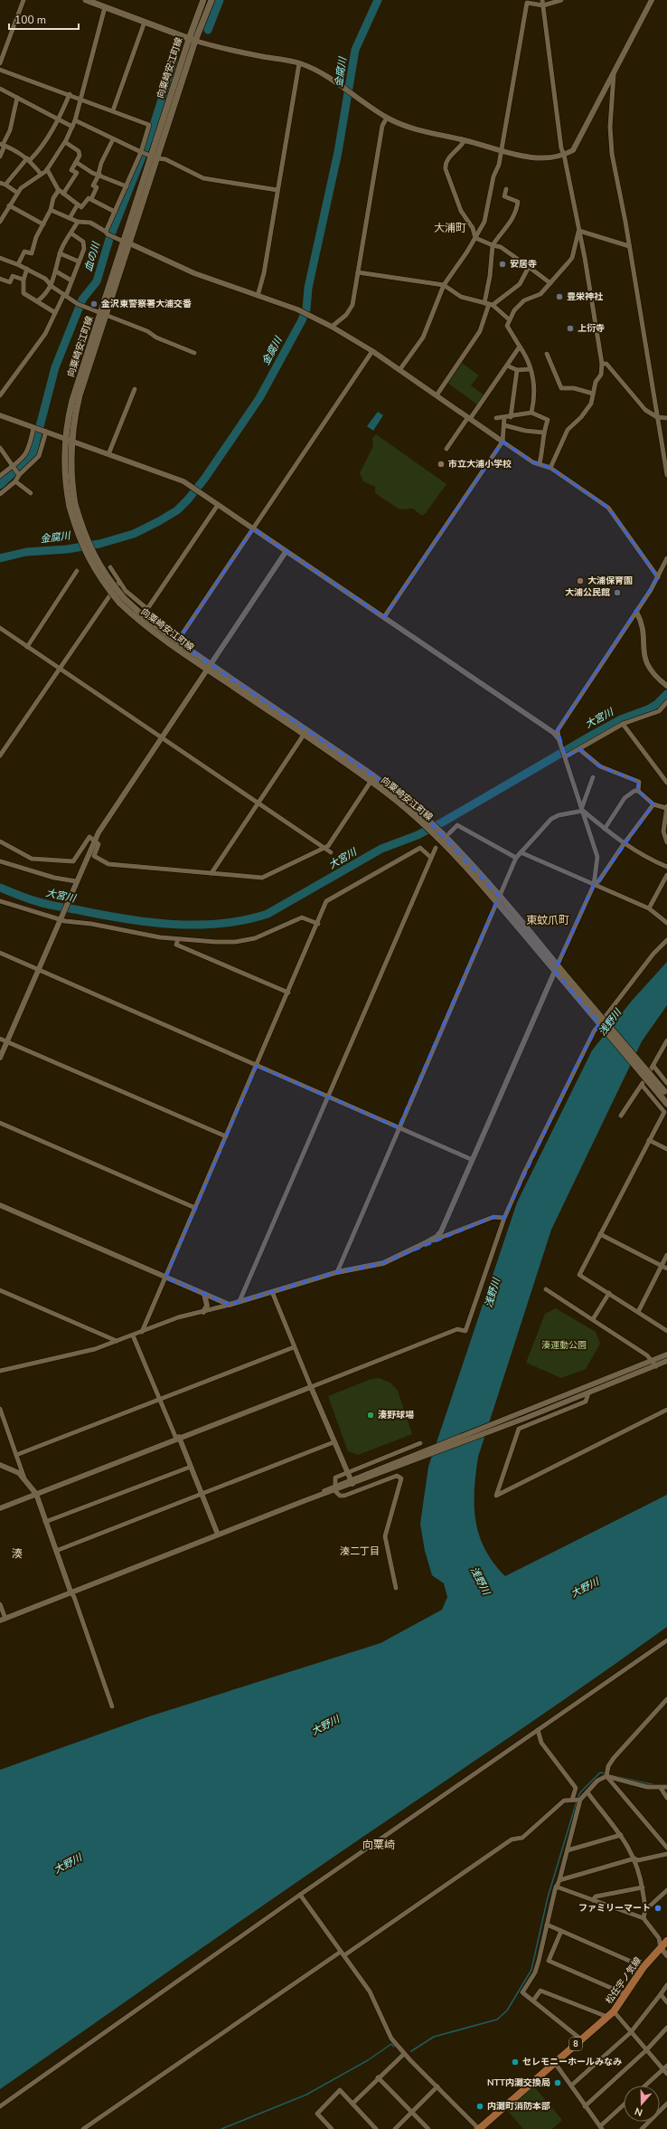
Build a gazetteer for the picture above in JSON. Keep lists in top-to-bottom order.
{
  "streets": {
    "main road": ["向粟崎安江町線", "松任宇ノ気線", "8"]
  },
  "districts": [
    "大浦町",
    "東蚊爪町",
    "湊二丁目",
    "湊",
    "向粟崎"
  ],
  "water": [
    "金腐川",
    "血の川",
    "大宮川",
    "浅野川",
    "大野川"
  ],
  "parks": ["湊運動公園"],
  "places": [
    "安居寺",
    "豊栄神社",
    "金沢東警察署大浦交番",
    "上衍寺",
    "市立大浦小学校",
    "大浦保育園",
    "大浦公民館",
    "湊野球場",
    "ファミリーマート",
    "セレモニーホールみなみ",
    "NTT内灘交換局",
    "内灘町消防本部"
  ],
  "scale_bar": "100 m",
  "north": "bottom"
}
